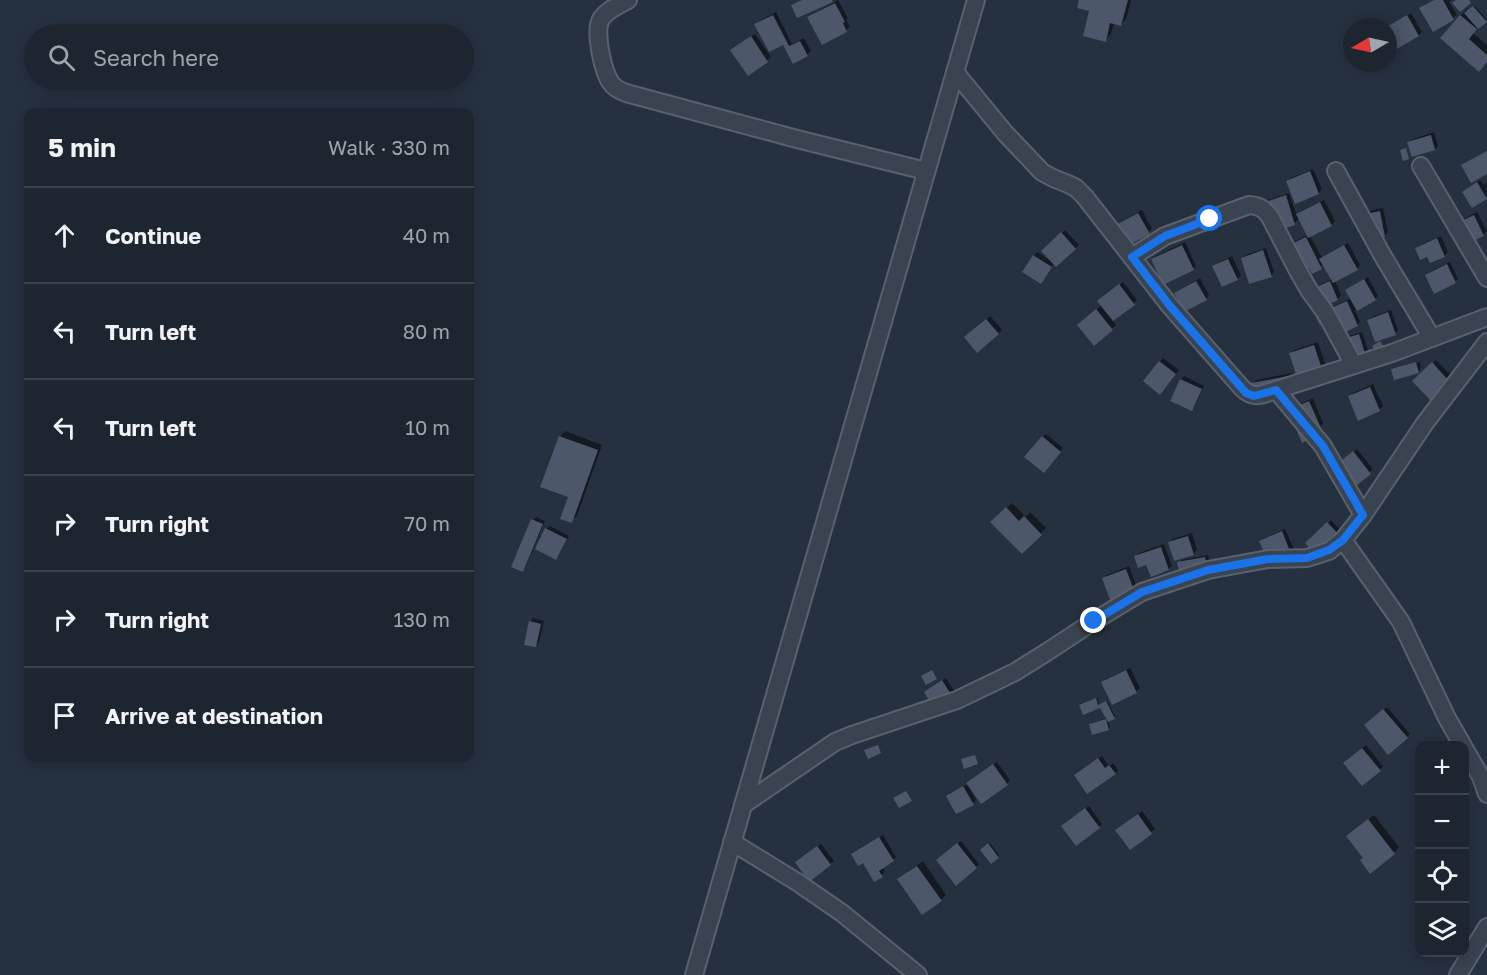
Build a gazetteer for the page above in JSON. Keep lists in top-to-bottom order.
{
  "north": "left",
  "page": {
    "search": "Search here",
    "heading": ["5 min", "Walk · 330 m"],
    "list": [
      ["Continue", "40 m"],
      ["Turn left", "80 m"],
      ["Turn left", "10 m"],
      ["Turn right", "70 m"],
      ["Turn right", "130 m"],
      "Arrive at destination"
    ],
    "map_buttons": ["+", "−"]
  }
}
